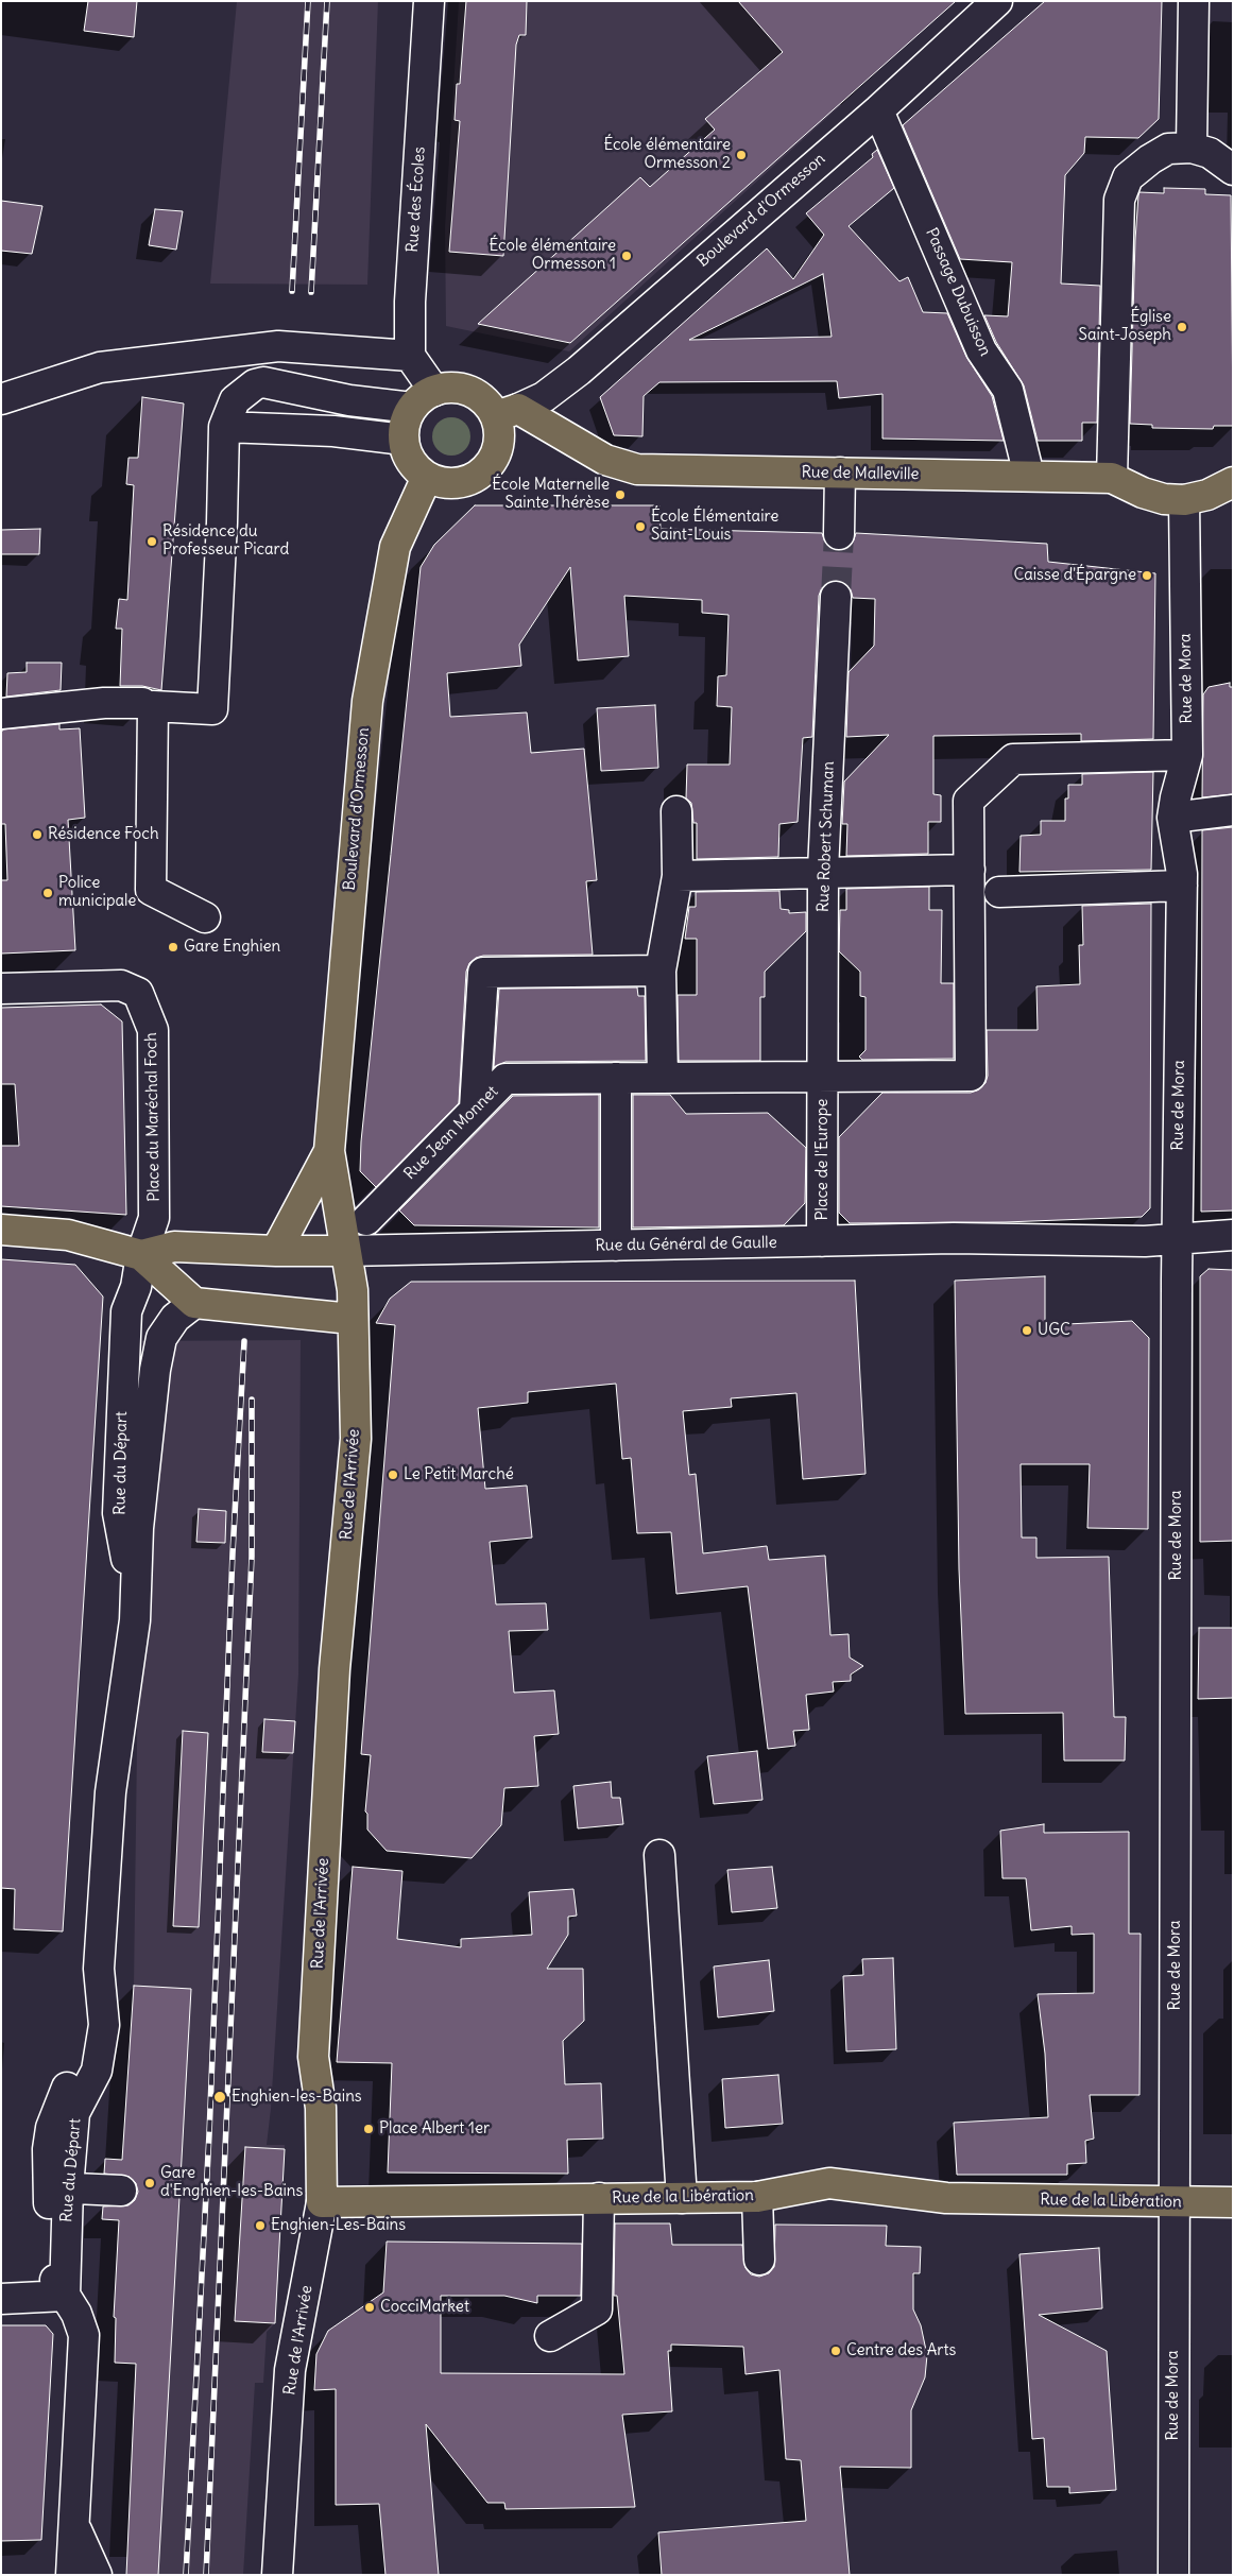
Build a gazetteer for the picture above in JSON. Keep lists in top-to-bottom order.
{
  "streets": {
    "main road": [
      "Boulevard d'Ormesson",
      "Rue de Malleville",
      "Rue du Général de Gaulle",
      "Rue de l'Arrivée",
      "Rue de la Libération"
    ],
    "street": [
      "Rue des Écoles",
      "Passage Dubuisson",
      "Rue de Mora",
      "Rue Robert Schuman",
      "Place du Maréchal Foch",
      "Rue Jean Monnet",
      "Place de l'Europe",
      "Rue du Départ"
    ]
  },
  "crossings": [
    ["Boulevard d'Ormesson", "Passage Dubuisson"],
    ["Boulevard d'Ormesson", "Rue de Malleville"],
    ["Boulevard d'Ormesson", "Rue du Général de Gaulle"],
    ["Boulevard d'Ormesson", "Rue de l'Arrivée"],
    ["Passage Dubuisson", "Rue de Malleville"],
    ["Rue de Malleville", "Rue de Mora"],
    ["Rue de Mora", "Rue du Général de Gaulle"],
    ["Rue de Mora", "Rue de la Libération"],
    ["Rue Robert Schuman", "Rue Jean Monnet"],
    ["Rue Robert Schuman", "Place de l'Europe"],
    ["Place du Maréchal Foch", "Rue du Général de Gaulle"],
    ["Place du Maréchal Foch", "Rue du Départ"],
    ["Rue Jean Monnet", "Place de l'Europe"],
    ["Place de l'Europe", "Rue du Général de Gaulle"],
    ["Rue du Général de Gaulle", "Rue du Départ"],
    ["Rue du Général de Gaulle", "Rue de l'Arrivée"],
    ["Rue de l'Arrivée", "Rue de la Libération"]
  ],
  "places": [
    "École élémentaire Ormesson 2",
    "École élémentaire Ormesson 1",
    "Église Saint-Joseph",
    "École Maternelle Sainte Thérèse",
    "École Élémentaire Saint-Louis",
    "Résidence du Professeur Picard",
    "Caisse d'Épargne",
    "Résidence Foch",
    "Police municipale",
    "Gare Enghien",
    "UGC",
    "Le Petit Marché",
    "Enghien-les-Bains",
    "Place Albert 1er",
    "Gare d'Enghien-les-Bains",
    "Enghien-Les-Bains",
    "CocciMarket",
    "Centre des Arts"
  ]
}
